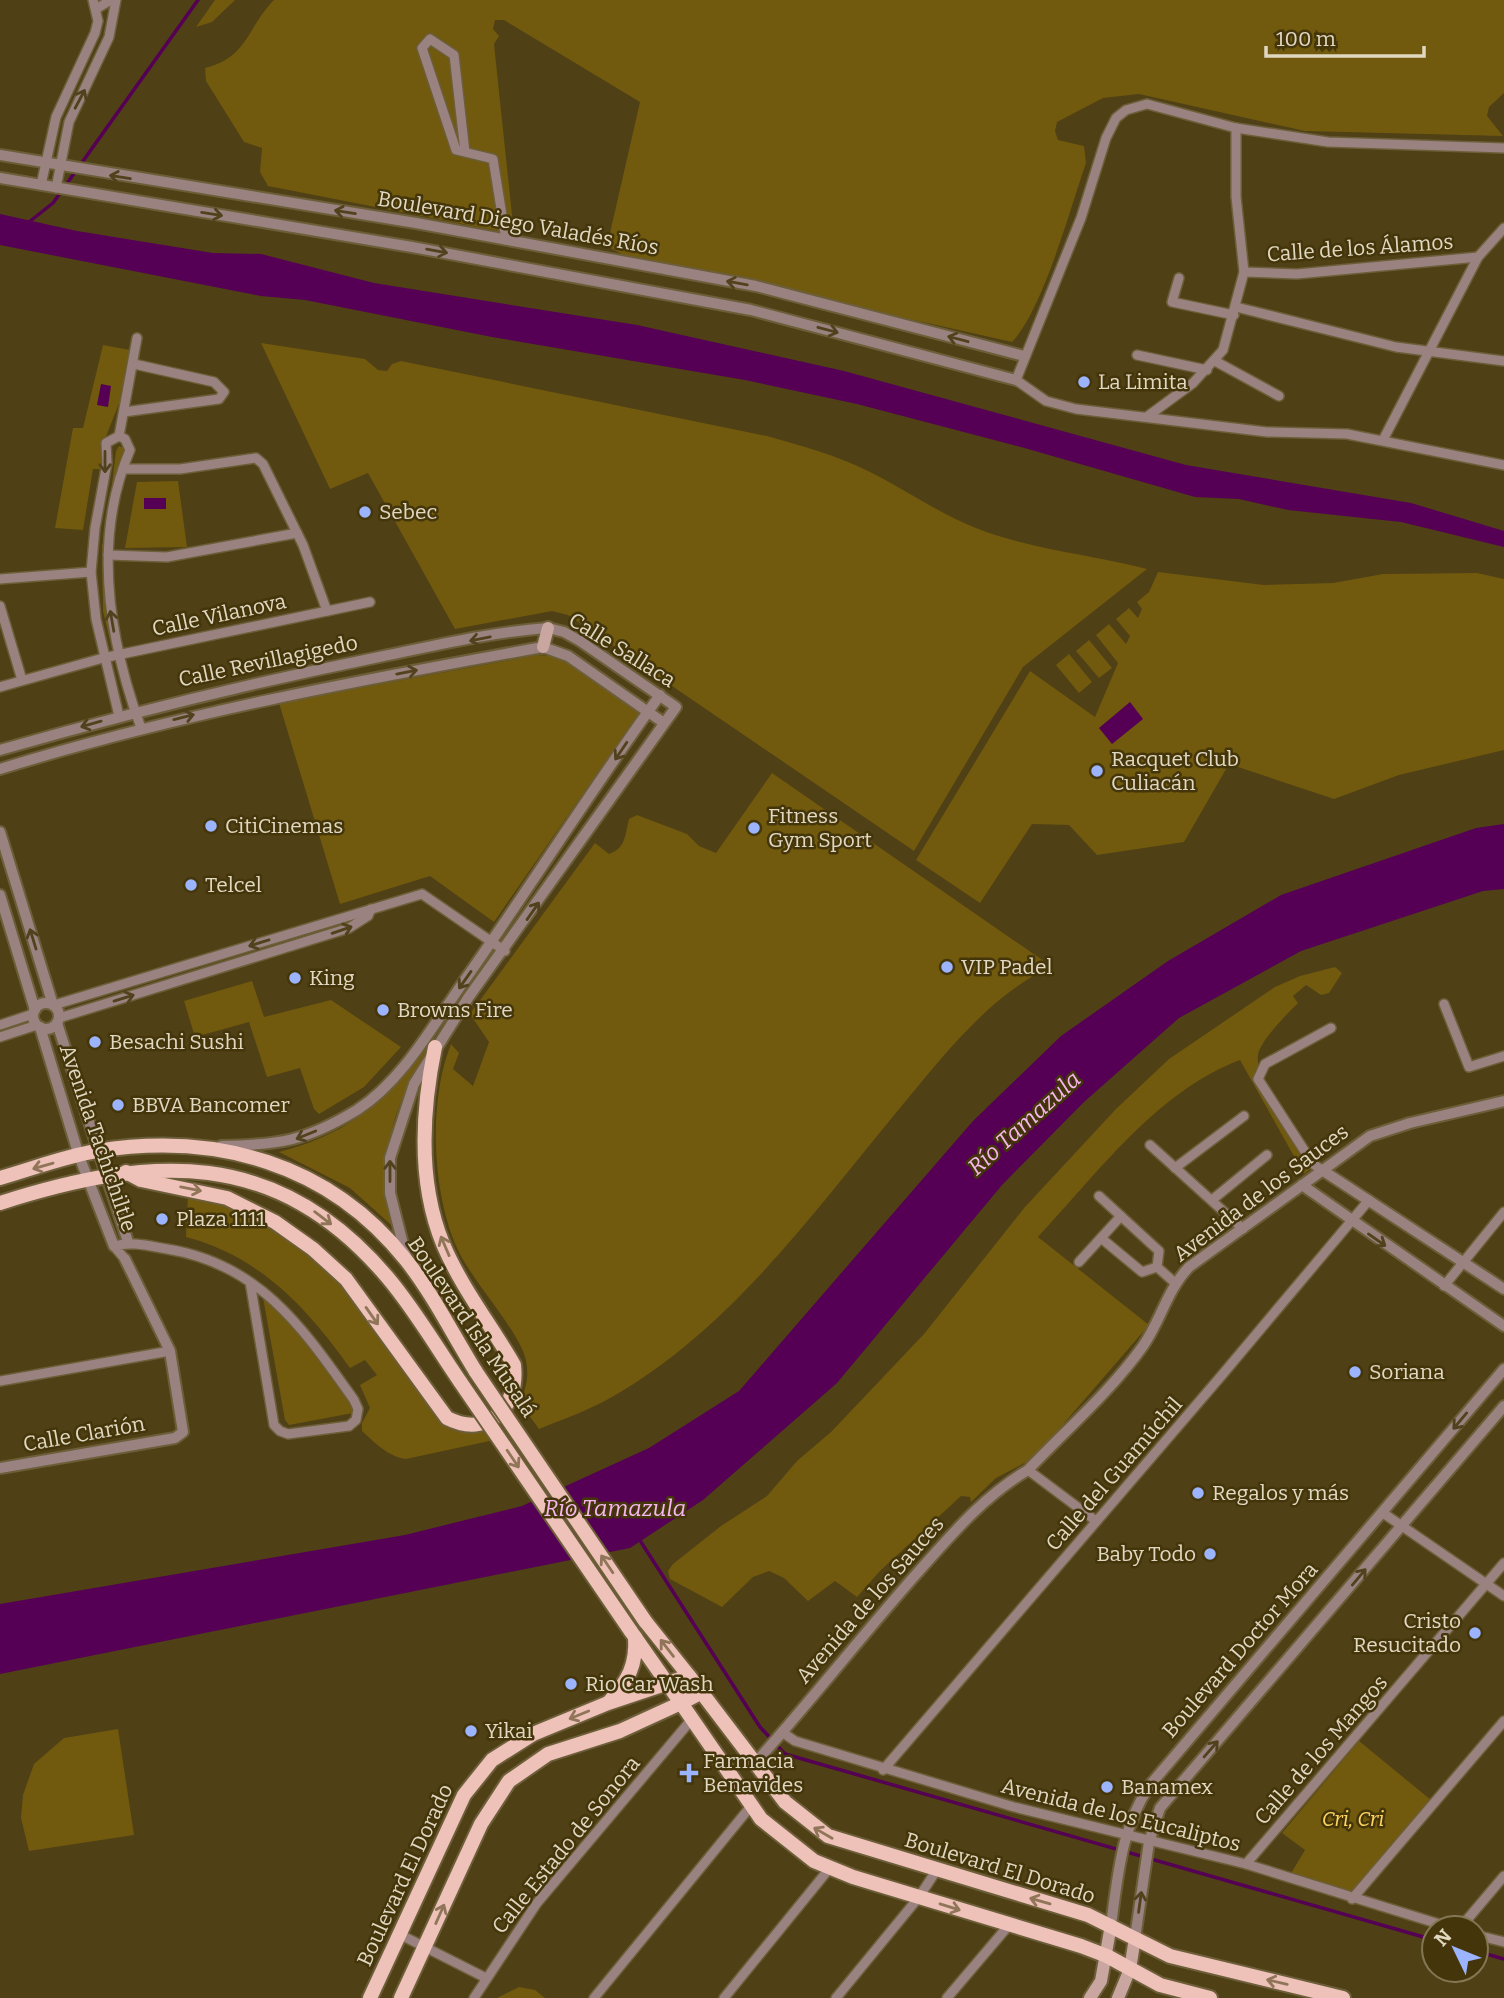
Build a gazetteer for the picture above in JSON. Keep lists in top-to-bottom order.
{
  "streets": {
    "main road": ["Boulevard Isla Musalá", "Boulevard Doctor Mora", "Boulevard El Dorado"],
    "street": [
      "Boulevard Diego Valadés Ríos",
      "Calle de los Álamos",
      "Calle Vilanova",
      "Calle Sallaca",
      "Calle Revillagigedo",
      "Avenida Tachichiltle",
      "Avenida de los Sauces",
      "Calle Clarión",
      "Calle del Guamúchil",
      "Calle de los Mangos",
      "Avenida de los Eucaliptos",
      "Calle Estado de Sonora"
    ]
  },
  "crossings": [
    ["Calle Sallaca", "Calle Revillagigedo"],
    ["Avenida Tachichiltle", "Boulevard Isla Musalá"],
    ["Avenida Tachichiltle", "Calle Clarión"],
    ["Avenida de los Sauces", "Avenida de los Eucaliptos"],
    ["Avenida de los Sauces", "Boulevard El Dorado"],
    ["Boulevard Isla Musalá", "Boulevard El Dorado"],
    ["Calle del Guamúchil", "Avenida de los Eucaliptos"],
    ["Boulevard Doctor Mora", "Avenida de los Eucaliptos"],
    ["Boulevard Doctor Mora", "Boulevard El Dorado"],
    ["Calle de los Mangos", "Avenida de los Eucaliptos"]
  ],
  "water": ["Río Tamazula"],
  "parks": ["Cri, Cri"],
  "places": {
    "other": [
      "La Limita",
      "Sebec",
      "Racquet Club Culiacán",
      "CitiCinemas",
      "Fitness Gym Sport",
      "Telcel",
      "VIP Padel",
      "King",
      "Browns Fire",
      "Besachi Sushi",
      "BBVA Bancomer",
      "Plaza 1111",
      "Soriana",
      "Regalos y más",
      "Baby Todo",
      "Cristo Resucitado",
      "Rio Car Wash",
      "Yikai",
      "Banamex"
    ],
    "health": ["Farmacia Benavides"]
  },
  "scale_bar": "100 m",
  "north": "top left"
}
